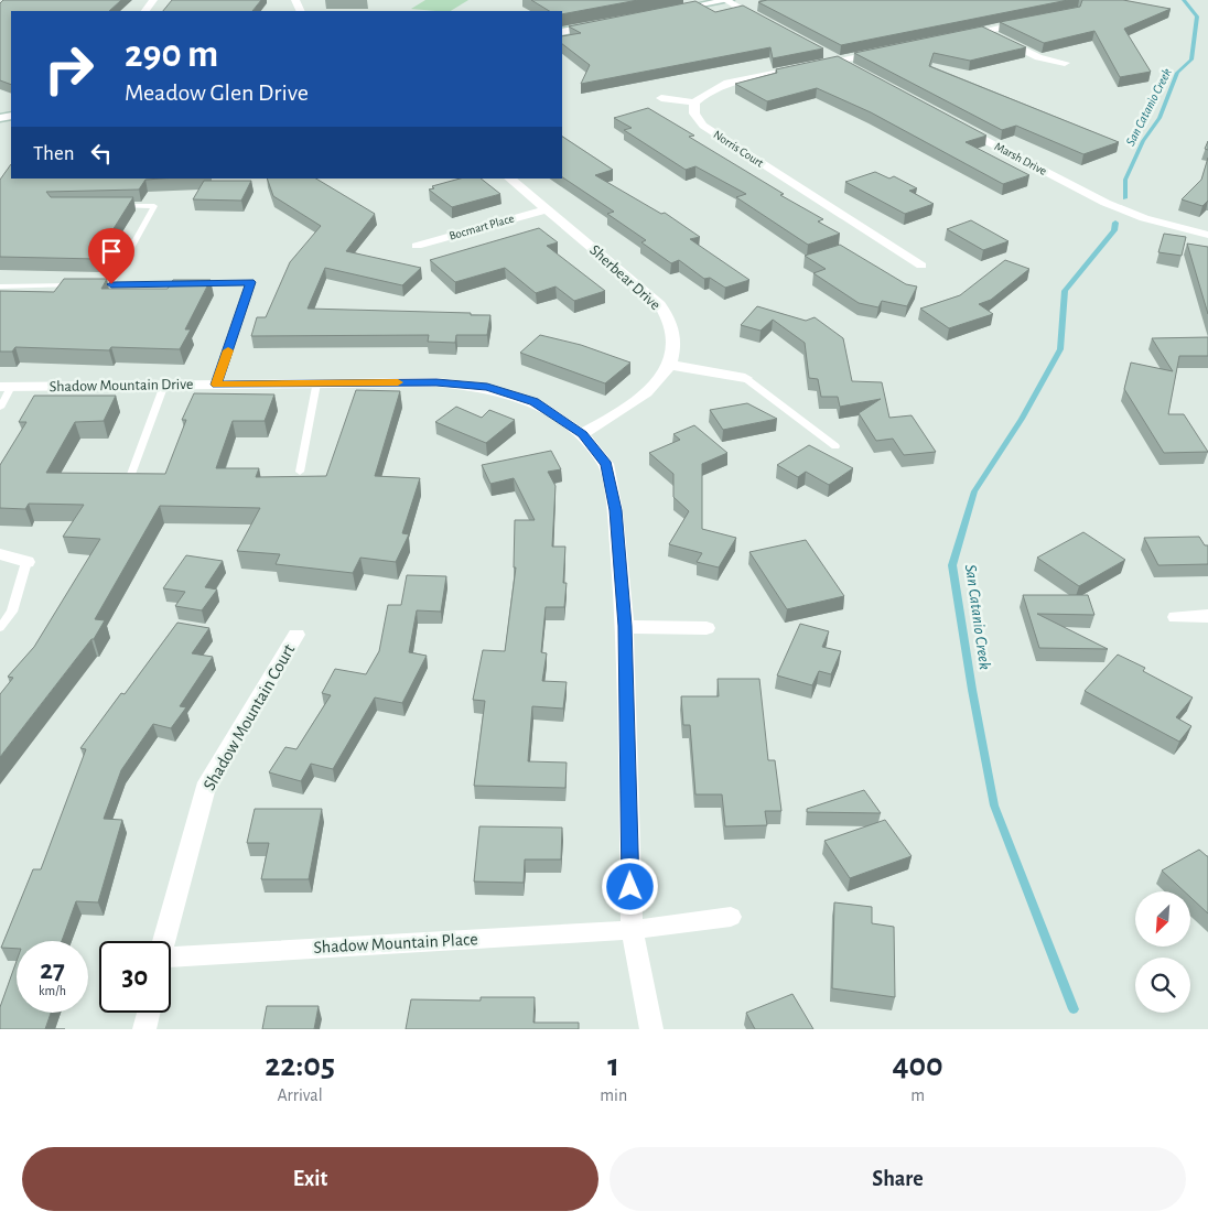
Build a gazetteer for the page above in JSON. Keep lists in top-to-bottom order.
{
  "streets": {
    "street": [
      "Norris Court",
      "Marsh Drive",
      "Bocmart Place",
      "Sherbear Drive",
      "Shadow Mountain Drive",
      "Shadow Mountain Court",
      "Shadow Mountain Place"
    ]
  },
  "crossings": [
    ["Bocmart Place", "Sherbear Drive"],
    ["Sherbear Drive", "Shadow Mountain Drive"],
    ["Shadow Mountain Drive", "Shadow Mountain Place"]
  ],
  "water": ["San Catanio Creek"],
  "north": "bottom left",
  "page": {
    "turn": ["290 m", "Meadow Glen Drive"],
    "then": "Then",
    "speed": "27 km/h",
    "limit": "30",
    "eta": [
      "22:05",
      "Arrival",
      "1",
      "min",
      "400",
      "m"
    ],
    "buttons": ["Exit", "Share"]
  }
}
